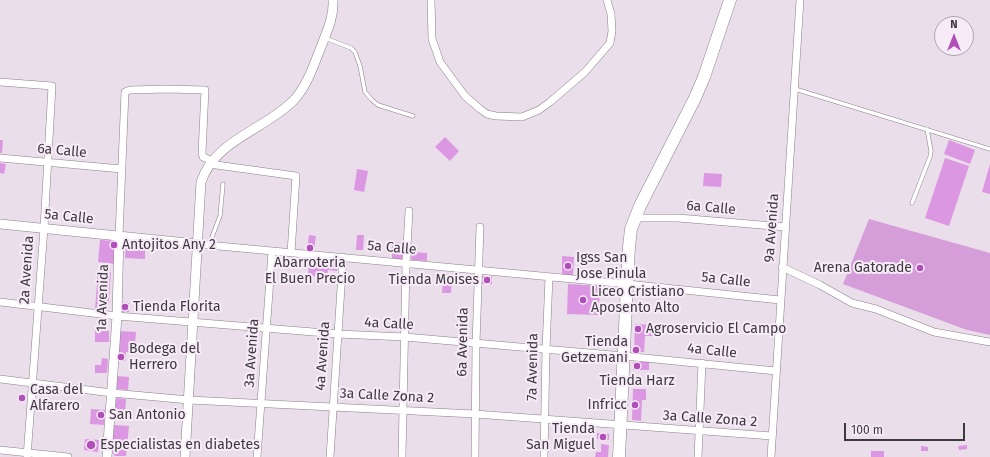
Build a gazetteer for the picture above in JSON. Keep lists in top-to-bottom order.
{
  "streets": {
    "street": [
      "6a Calle",
      "5a Calle",
      "9a Avenida",
      "2a Avenida",
      "1a Avenida",
      "4a Calle",
      "6a Avenida",
      "3a Avenida",
      "4a Avenida",
      "7a Avenida",
      "3a Calle Zona 2"
    ]
  },
  "crossings": [
    ["6a Calle", "9a Avenida"],
    ["6a Calle", "2a Avenida"],
    ["6a Calle", "1a Avenida"],
    ["5a Calle", "9a Avenida"],
    ["5a Calle", "2a Avenida"],
    ["5a Calle", "1a Avenida"],
    ["5a Calle", "6a Avenida"],
    ["5a Calle", "3a Avenida"],
    ["5a Calle", "4a Avenida"],
    ["5a Calle", "7a Avenida"],
    ["9a Avenida", "4a Calle"],
    ["9a Avenida", "3a Calle Zona 2"],
    ["2a Avenida", "4a Calle"],
    ["2a Avenida", "3a Calle Zona 2"],
    ["1a Avenida", "4a Calle"],
    ["1a Avenida", "3a Calle Zona 2"],
    ["4a Calle", "6a Avenida"],
    ["4a Calle", "3a Avenida"],
    ["4a Calle", "4a Avenida"],
    ["4a Calle", "7a Avenida"],
    ["6a Avenida", "3a Calle Zona 2"],
    ["3a Avenida", "3a Calle Zona 2"],
    ["4a Avenida", "3a Calle Zona 2"],
    ["7a Avenida", "3a Calle Zona 2"]
  ],
  "places": [
    "Antojitos Any 2",
    "Abarroteria El Buen Precio",
    "Igss San Jose Pinula",
    "Arena Gatorade",
    "Tienda Moises",
    "Liceo Cristiano Aposento Alto",
    "Tienda Florita",
    "Agroservicio El Campo",
    "Tienda Getzemani",
    "Bodega del Herrero",
    "Tienda Harz",
    "Casa del Alfarero",
    "Infricc",
    "San Antonio",
    "Tienda San Miguel",
    "Especialistas en diabetes"
  ],
  "scale_bar": "100 m",
  "north": "top"
}
